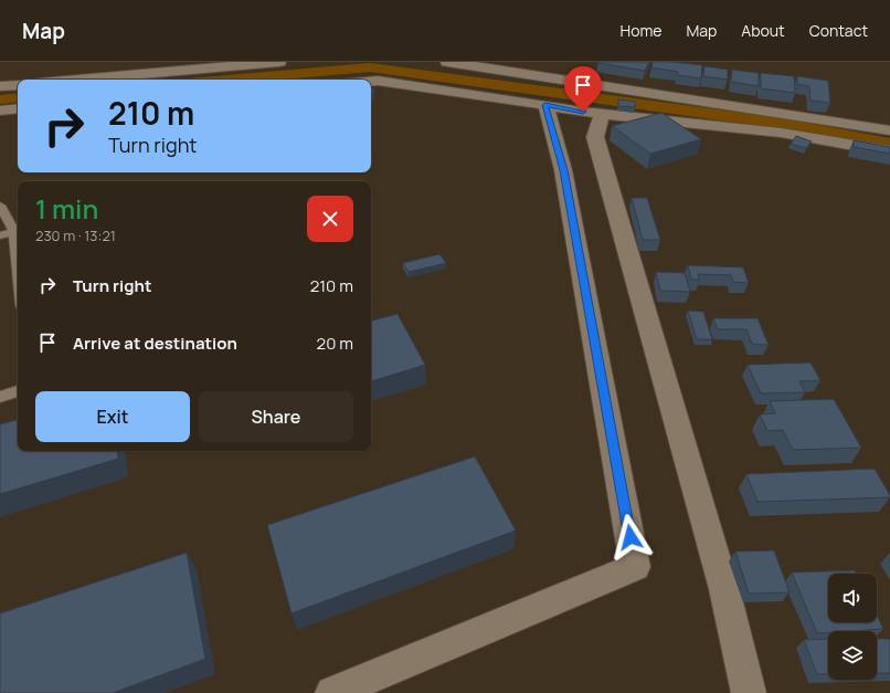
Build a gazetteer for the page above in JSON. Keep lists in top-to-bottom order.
{
  "page": {
    "header": "Map",
    "nav": [
      "Home",
      "Map",
      "About",
      "Contact"
    ],
    "turn": ["210 m", "Turn right"],
    "heading": ["1 min", "230 m · 13:21"],
    "list": [
      {
        "name": "Turn right",
        "value": "210 m"
      },
      {
        "name": "Arrive at destination",
        "value": "20 m"
      }
    ],
    "buttons": ["Exit", "Share"]
  }
}
